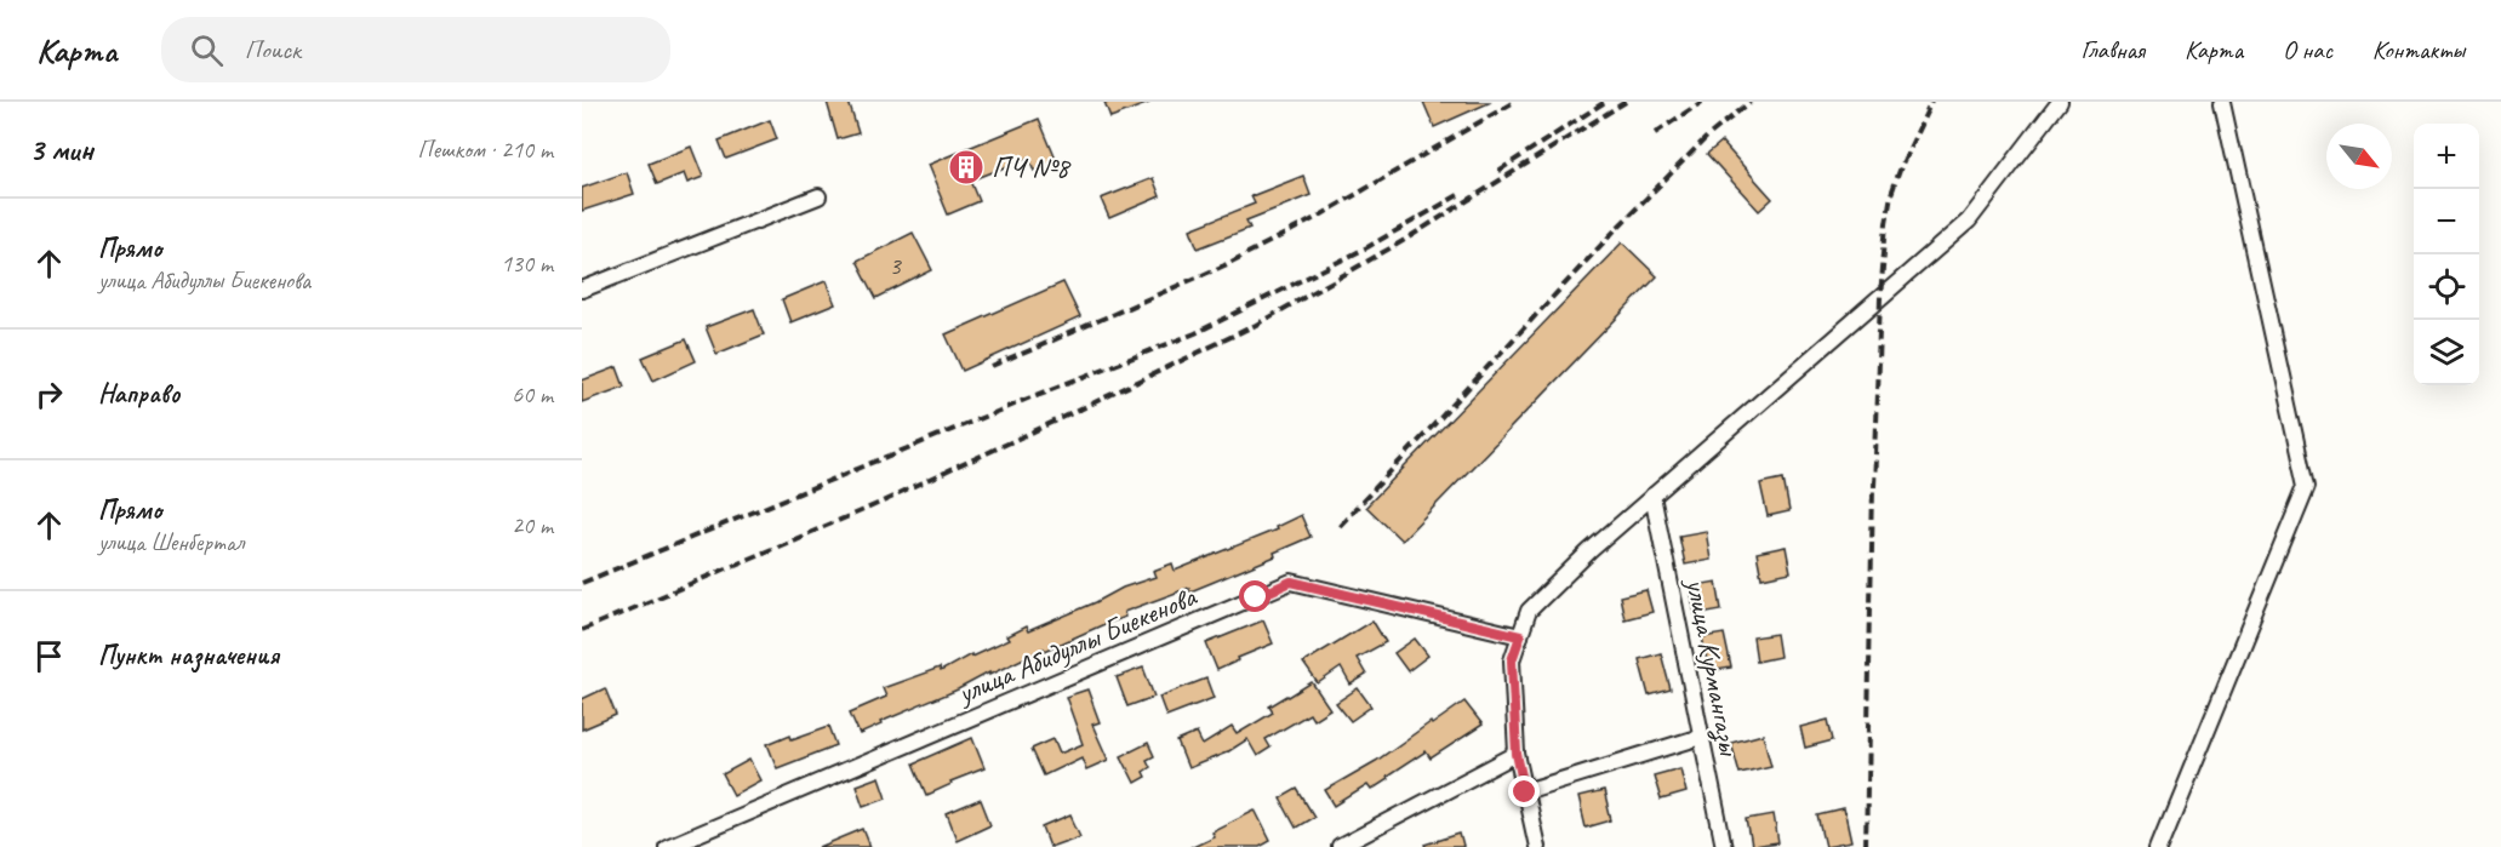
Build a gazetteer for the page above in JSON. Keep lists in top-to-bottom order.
{
  "streets": {
    "street": ["улица Абидуллы Биекенова", "улица Курмангазы"]
  },
  "places": {
    "building": ["ПЧ №8"]
  },
  "house_numbers": ["3"],
  "north": "bottom right",
  "page": {
    "header": "Карта",
    "search": "Поиск",
    "nav": [
      "Главная",
      "Карта",
      "О нас",
      "Контакты"
    ],
    "heading": ["3 мин", "Пешком · 210 m"],
    "map_buttons": ["+", "−"],
    "list": [
      ["Прямо", "улица Абидуллы Биекенова", "130 m"],
      ["Направо", "60 m"],
      ["Прямо", "улица Шенбертал", "20 m"],
      "Пункт назначения"
    ]
  }
}
